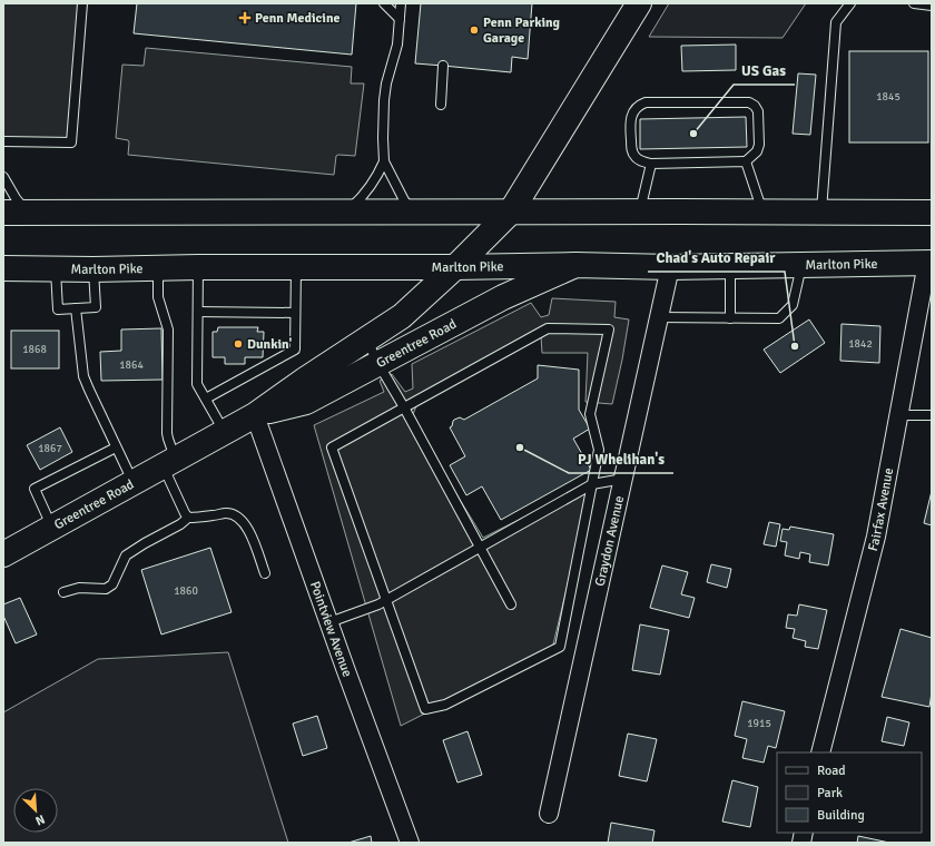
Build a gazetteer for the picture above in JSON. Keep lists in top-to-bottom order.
{
  "streets": {
    "main road": ["Marlton Pike", "Greentree Road"],
    "street": ["Fairfax Avenue", "Graydon Avenue", "Pointview Avenue"]
  },
  "crossings": [
    ["Marlton Pike", "Greentree Road"],
    ["Marlton Pike", "Fairfax Avenue"],
    ["Marlton Pike", "Graydon Avenue"],
    ["Greentree Road", "Pointview Avenue"]
  ],
  "places": {
    "health": ["Penn Medicine"],
    "other": [
      "Penn Parking Garage",
      "US Gas",
      "Dunkin'",
      "Chad's Auto Repair",
      "PJ Whelihan's"
    ]
  },
  "house_numbers": [
    "1845",
    "1842",
    "1868",
    "1864",
    "1867",
    "1860",
    "1915"
  ],
  "legend": ["Road", "Park", "Building"],
  "north": "bottom right"
}
